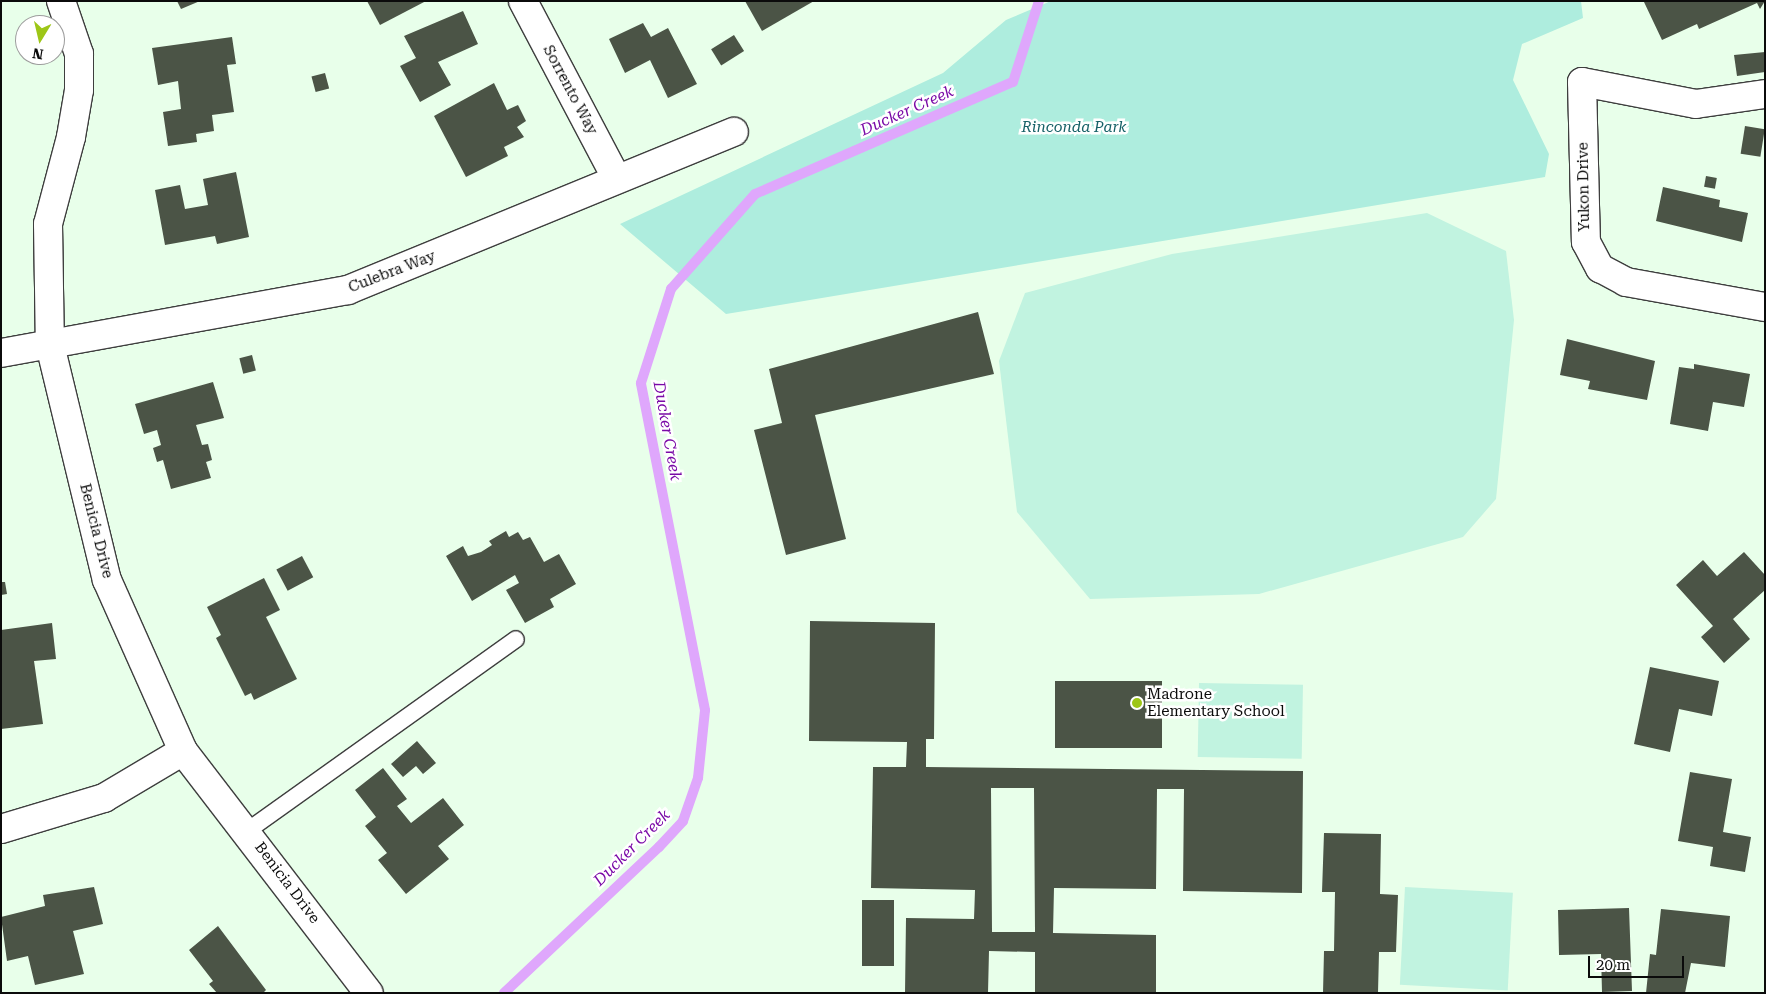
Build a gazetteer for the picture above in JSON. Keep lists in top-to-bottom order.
{
  "streets": {
    "street": [
      "Sorrento Way",
      "Yukon Drive",
      "Culebra Way",
      "Benicia Drive"
    ]
  },
  "crossings": [
    ["Sorrento Way", "Culebra Way"],
    ["Culebra Way", "Benicia Drive"]
  ],
  "water": ["Ducker Creek"],
  "parks": ["Rinconda Park"],
  "places": ["Madrone Elementary School"],
  "scale_bar": "20 m",
  "north": "bottom"
}
